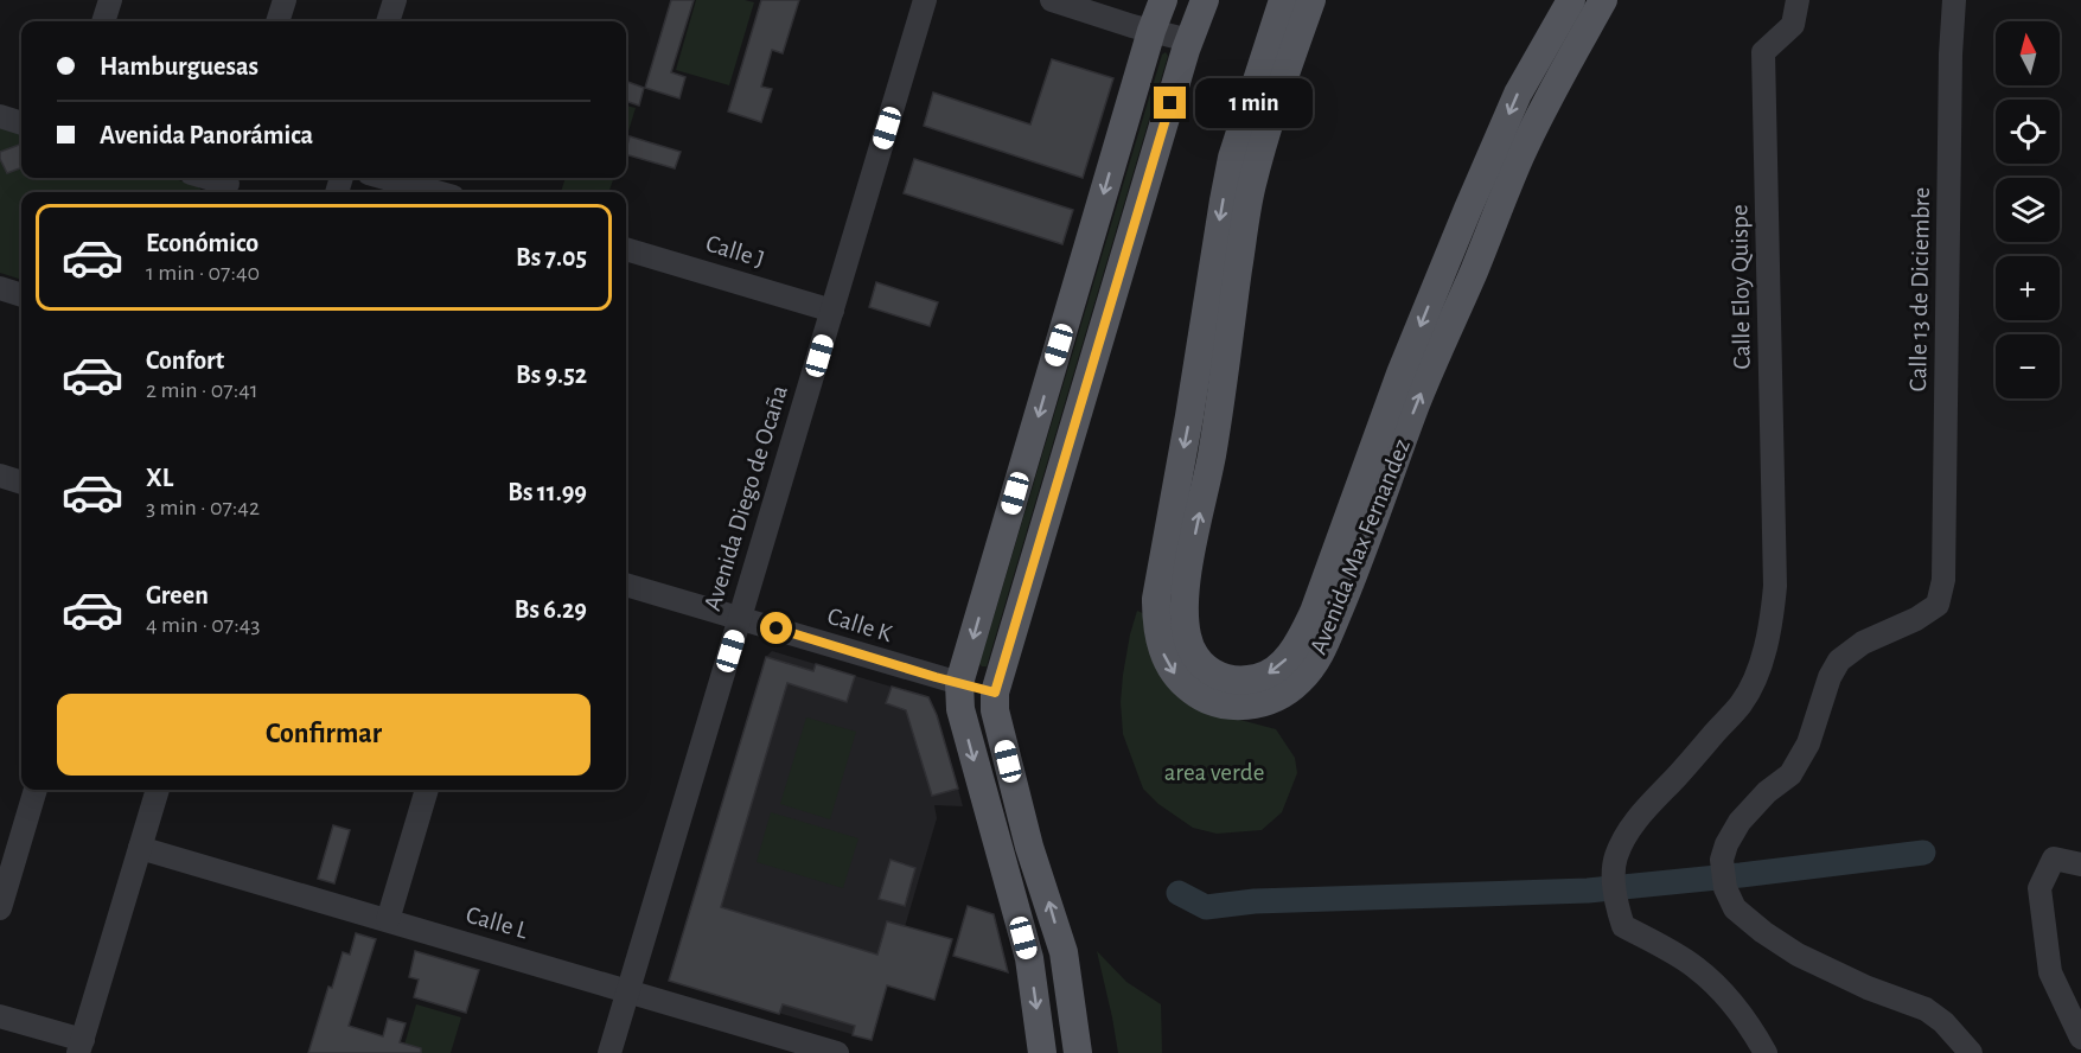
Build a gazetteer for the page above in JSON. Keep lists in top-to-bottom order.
{
  "streets": {
    "main road": ["Avenida Max Fernandez"],
    "street": [
      "Calle J",
      "Calle Eloy Quispe",
      "Calle 13 de Diciembre",
      "Avenida Diego de Ocaña",
      "Calle K",
      "Calle L"
    ]
  },
  "crossings": [
    ["Calle J", "Avenida Diego de Ocaña"],
    ["Avenida Diego de Ocaña", "Calle K"],
    ["Avenida Diego de Ocaña", "Calle L"]
  ],
  "parks": ["area verde"],
  "north": "top",
  "page": {
    "map_buttons": ["+", "−"],
    "banner": ["Hamburguesas", "Avenida Panorámica"],
    "bubble": "1 min",
    "list": [
      {
        "name": "Económico",
        "note": "1 min · 07:40",
        "value": "Bs 7.05"
      },
      {
        "name": "Confort",
        "note": "2 min · 07:41",
        "value": "Bs 9.52"
      },
      {
        "name": "XL",
        "note": "3 min · 07:42",
        "value": "Bs 11.99"
      },
      {
        "name": "Green",
        "note": "4 min · 07:43",
        "value": "Bs 6.29"
      }
    ],
    "buttons": "Confirmar"
  }
}
